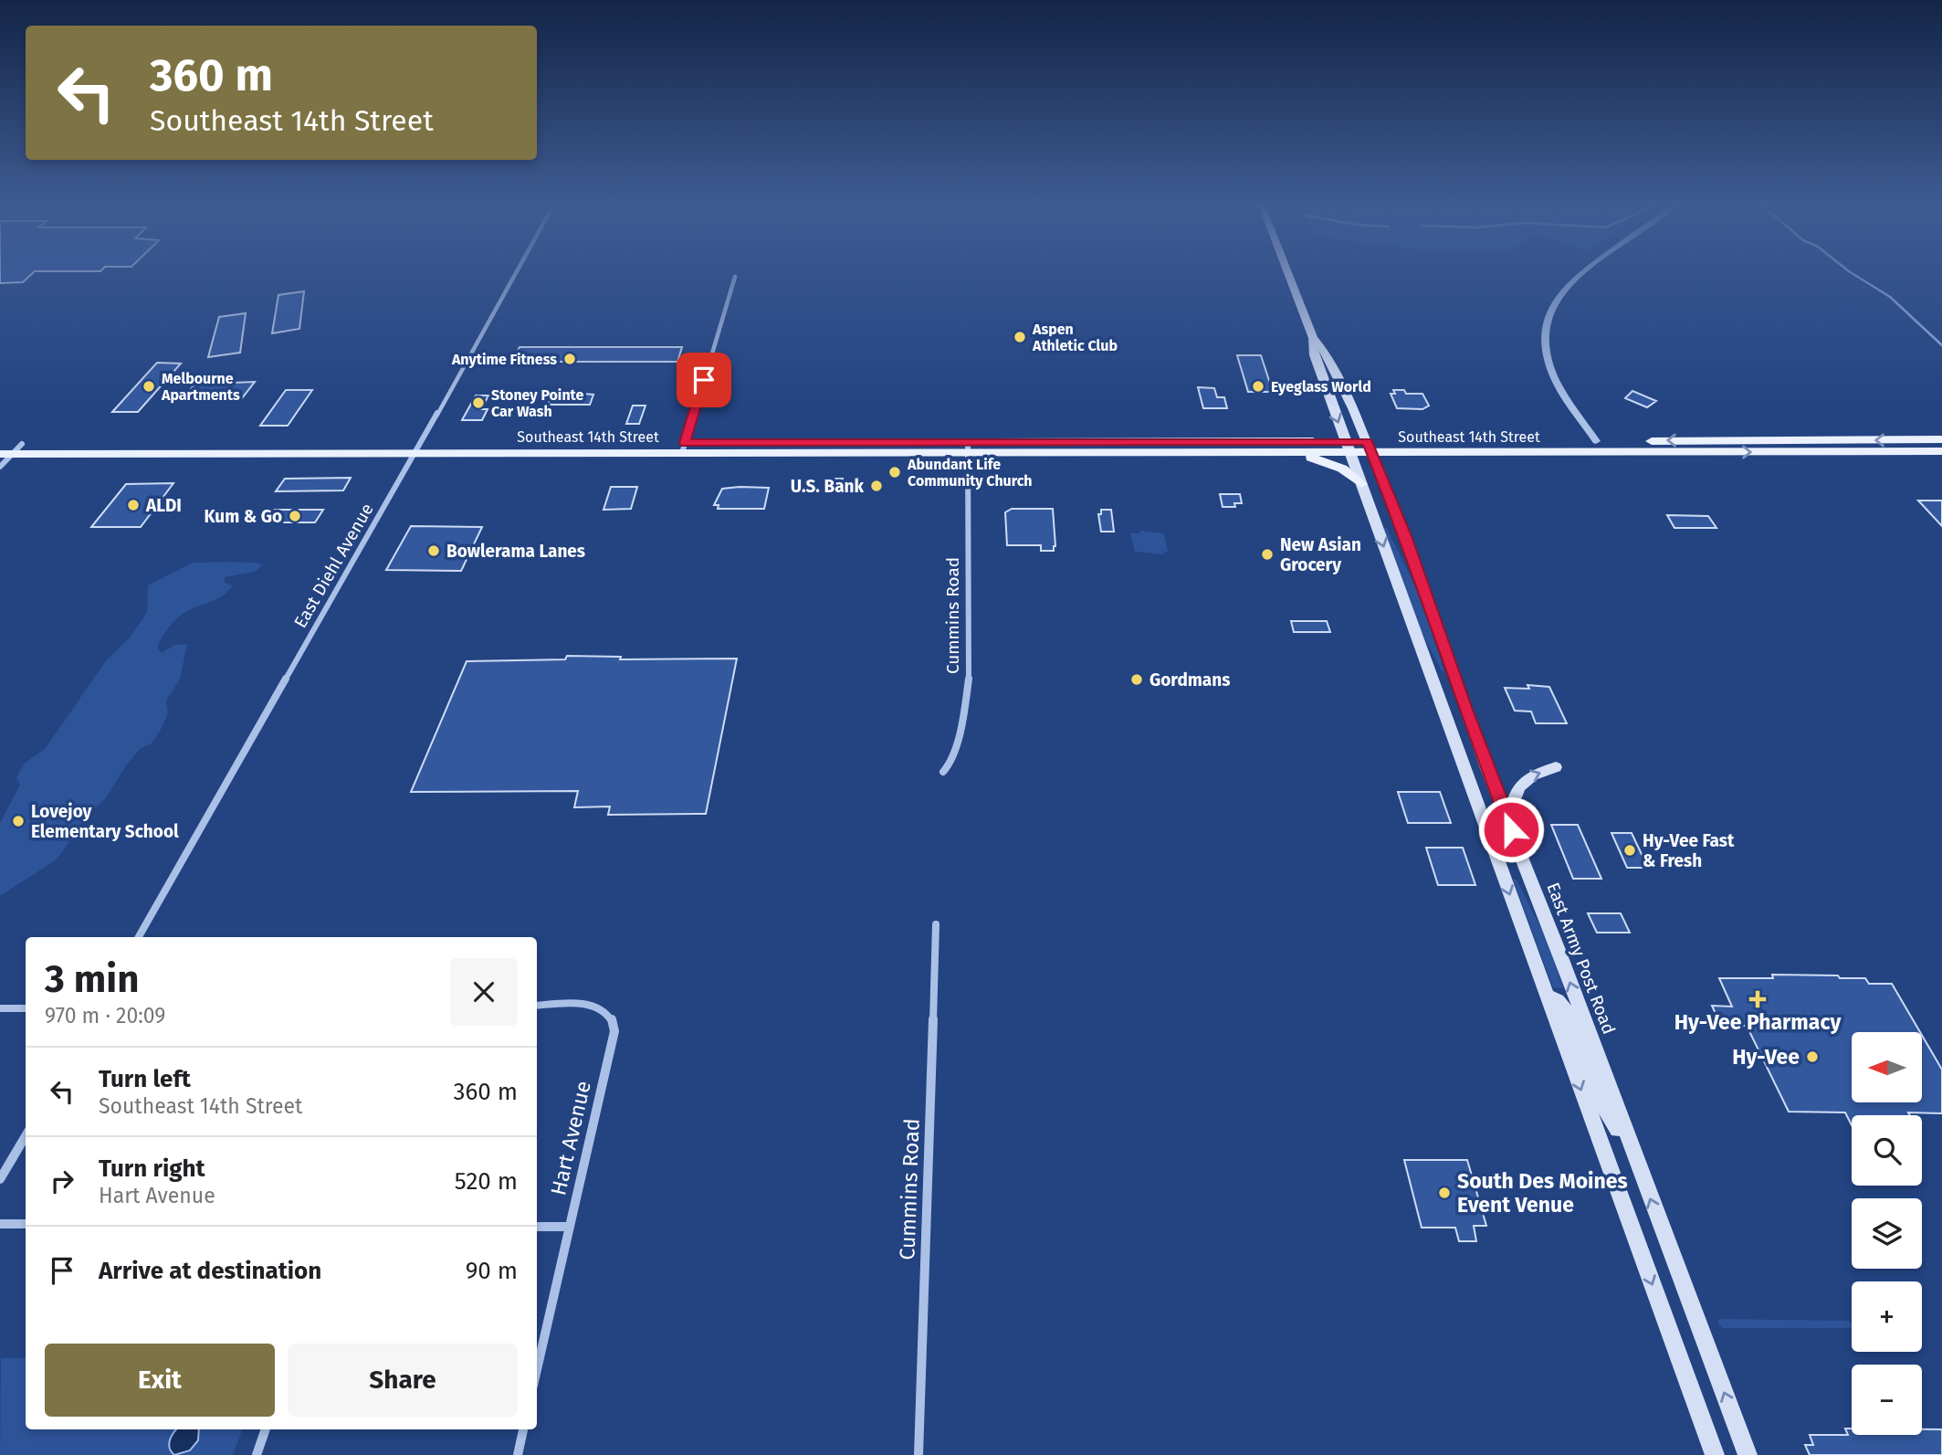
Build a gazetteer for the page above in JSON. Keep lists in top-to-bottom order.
{
  "streets": {
    "main road": ["Southeast 14th Street", "East Army Post Road"],
    "street": ["East Diehl Avenue", "Cummins Road", "Hart Avenue"]
  },
  "crossings": [
    ["Southeast 14th Street", "East Diehl Avenue"],
    ["Southeast 14th Street", "Cummins Road"],
    ["Southeast 14th Street", "East Army Post Road"]
  ],
  "places": {
    "other": [
      "Aspen Athletic Club",
      "Anytime Fitness",
      "Melbourne Apartments",
      "Eyeglass World",
      "Stoney Pointe Car Wash",
      "Abundant Life Community Church",
      "U.S. Bank",
      "ALDI",
      "Kum & Go",
      "Bowlerama Lanes",
      "New Asian Grocery",
      "Gordmans",
      "Lovejoy Elementary School",
      "Hy-Vee Fast & Fresh",
      "Hy-Vee",
      "South Des Moines Event Venue"
    ],
    "health": ["Hy-Vee Pharmacy"]
  },
  "north": "left",
  "page": {
    "turn": ["360 m", "Southeast 14th Street"],
    "heading": ["3 min", "970 m · 20:09"],
    "map_buttons": ["+", "−"],
    "list": [
      {
        "name": "Turn left",
        "note": "Southeast 14th Street",
        "value": "360 m"
      },
      {
        "name": "Turn right",
        "note": "Hart Avenue",
        "value": "520 m"
      },
      {
        "name": "Arrive at destination",
        "value": "90 m"
      }
    ],
    "buttons": ["Exit", "Share"]
  }
}
